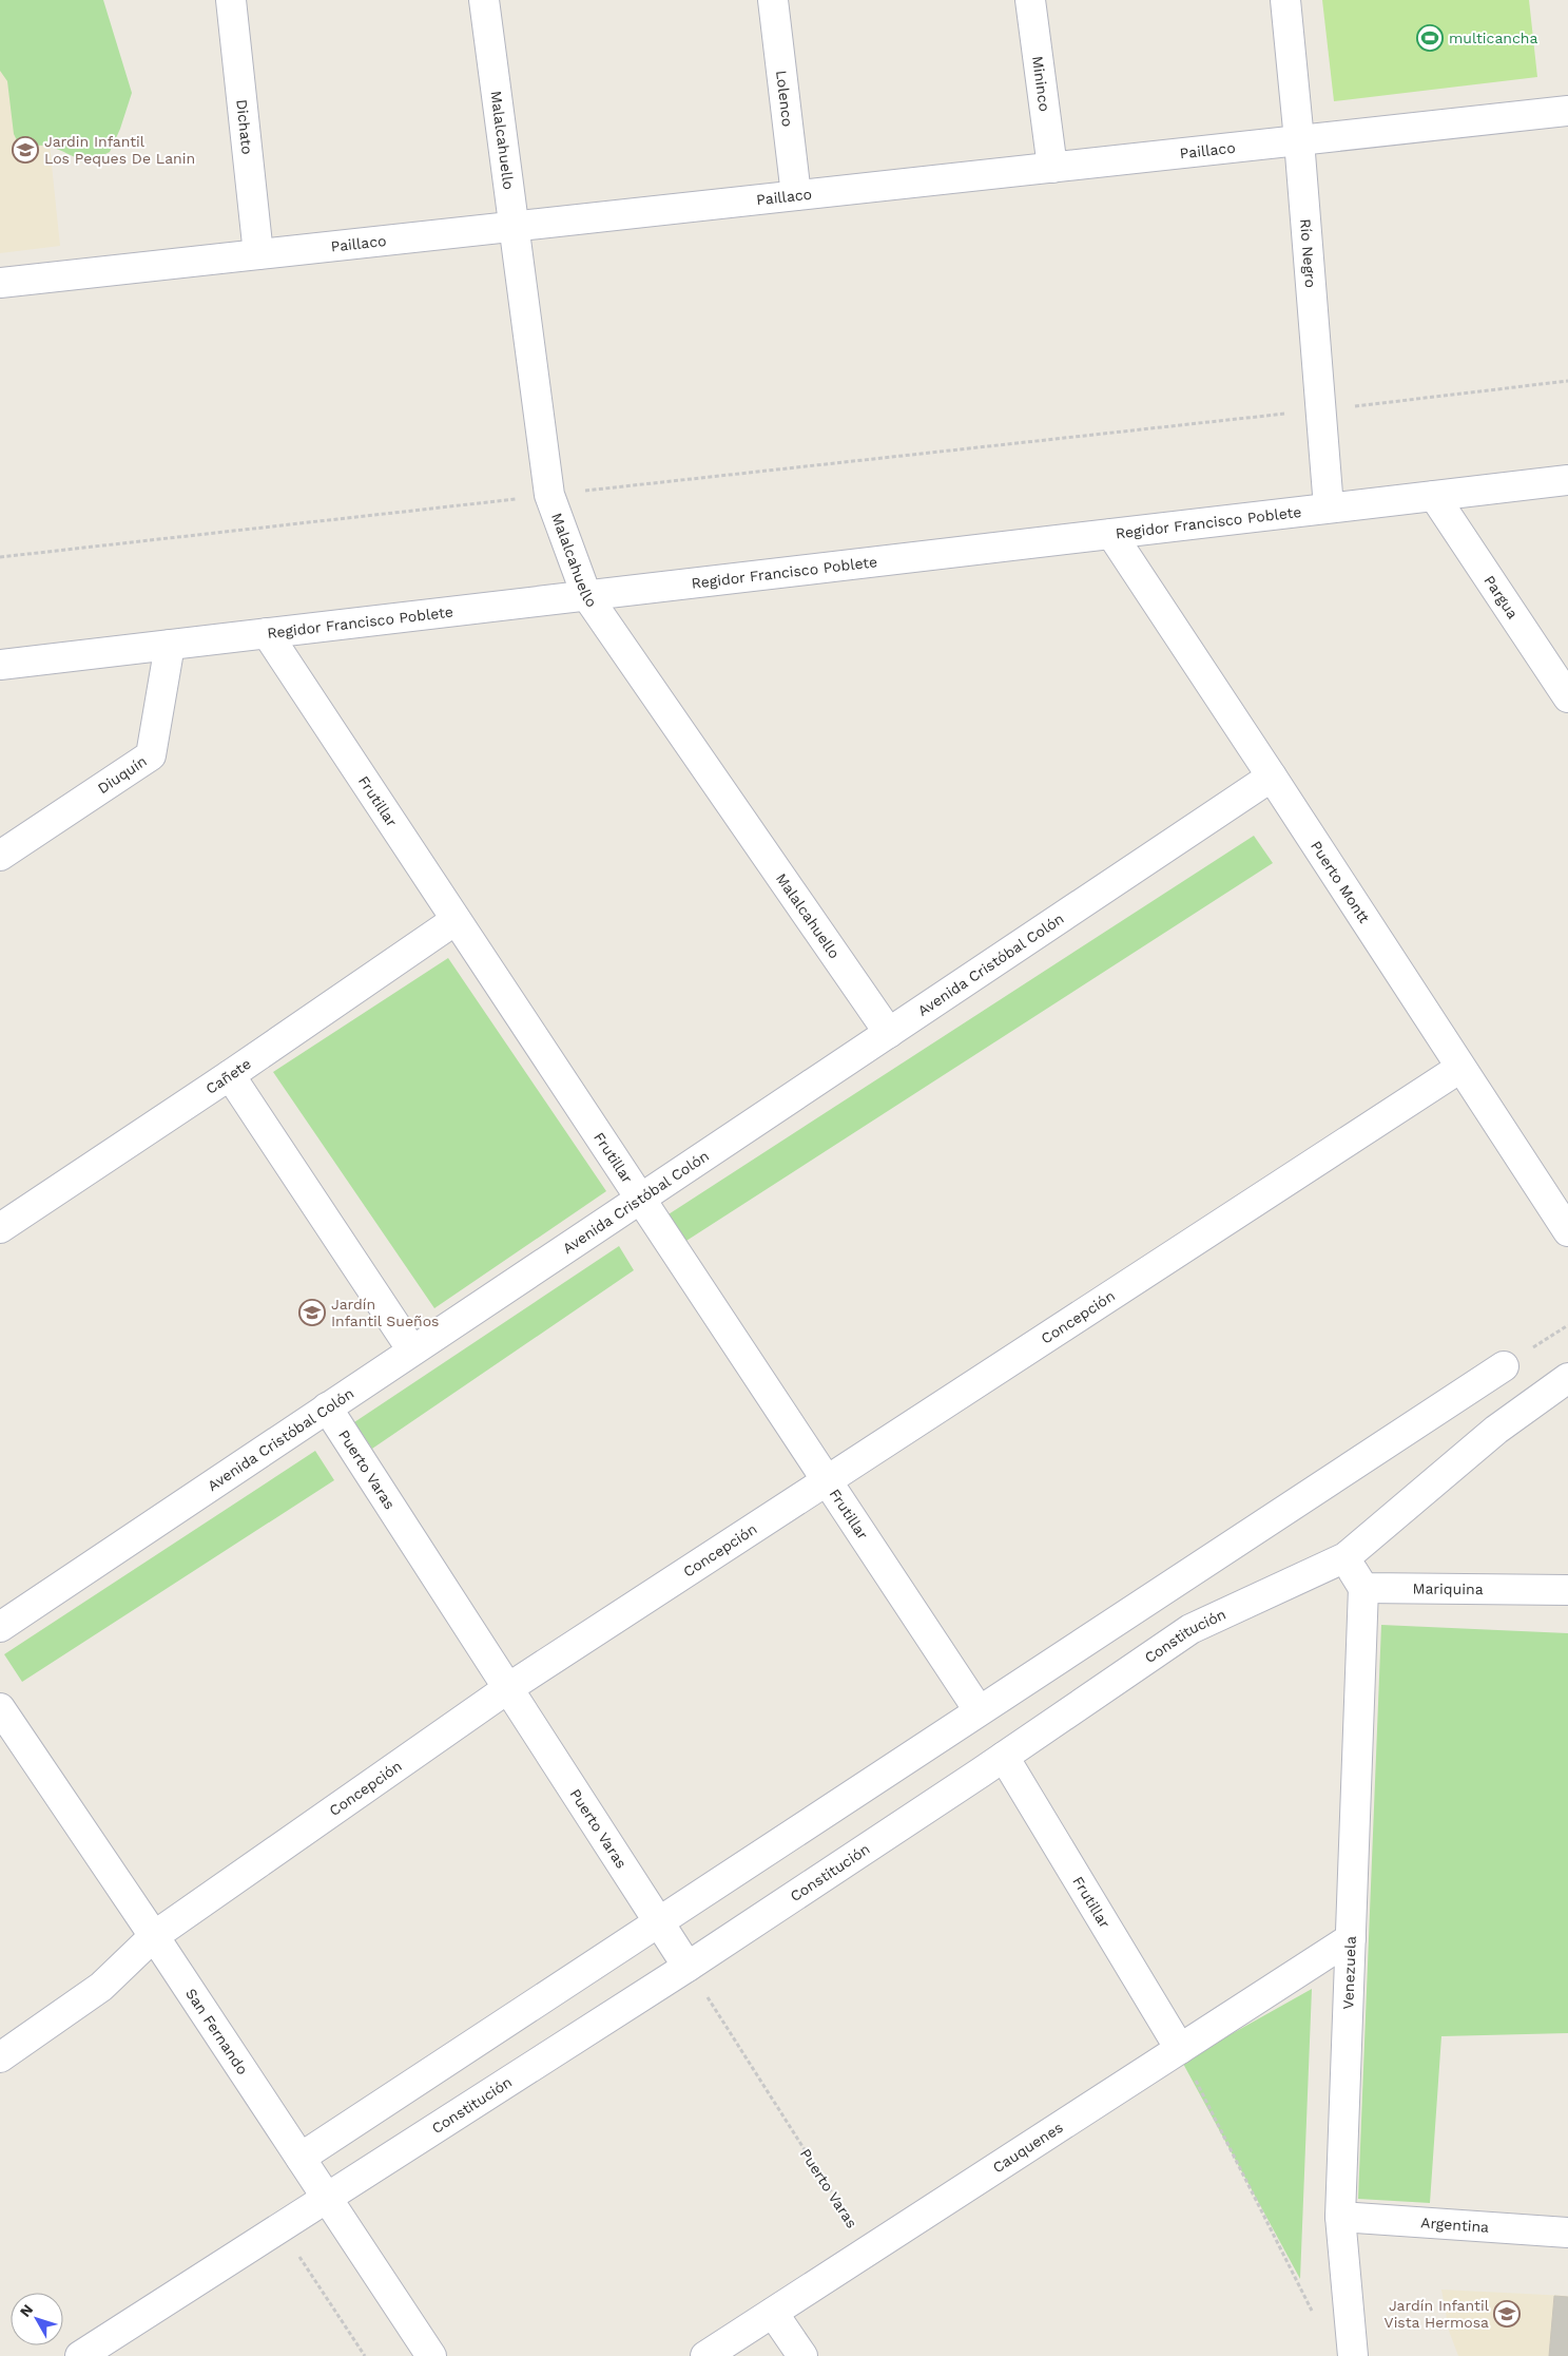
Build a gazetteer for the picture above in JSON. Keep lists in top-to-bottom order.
{
  "streets": {
    "street": [
      "Mininco",
      "Lolenco",
      "Dichato",
      "Malalcahuello",
      "Paillaco",
      "Río Negro",
      "Regidor Francisco Poblete",
      "Pargua",
      "Diuquín",
      "Frutillar",
      "Puerto Montt",
      "Avenida Cristóbal Colón",
      "Cañete",
      "Concepción",
      "Puerto Varas",
      "Mariquina",
      "Constitución",
      "Venezuela",
      "San Fernando",
      "Cauquenes",
      "Argentina"
    ]
  },
  "crossings": [
    ["Mininco", "Paillaco"],
    ["Lolenco", "Paillaco"],
    ["Dichato", "Paillaco"],
    ["Malalcahuello", "Paillaco"],
    ["Malalcahuello", "Regidor Francisco Poblete"],
    ["Malalcahuello", "Avenida Cristóbal Colón"],
    ["Paillaco", "Río Negro"],
    ["Río Negro", "Regidor Francisco Poblete"],
    ["Regidor Francisco Poblete", "Pargua"],
    ["Regidor Francisco Poblete", "Diuquín"],
    ["Regidor Francisco Poblete", "Frutillar"],
    ["Regidor Francisco Poblete", "Puerto Montt"],
    ["Frutillar", "Avenida Cristóbal Colón"],
    ["Frutillar", "Cañete"],
    ["Frutillar", "Concepción"],
    ["Frutillar", "Constitución"],
    ["Frutillar", "Cauquenes"],
    ["Puerto Montt", "Avenida Cristóbal Colón"],
    ["Puerto Montt", "Concepción"],
    ["Avenida Cristóbal Colón", "Puerto Varas"],
    ["Concepción", "Puerto Varas"],
    ["Concepción", "San Fernando"],
    ["Puerto Varas", "Constitución"],
    ["Puerto Varas", "Cauquenes"],
    ["Mariquina", "Venezuela"],
    ["Constitución", "San Fernando"],
    ["Venezuela", "Cauquenes"],
    ["Venezuela", "Argentina"]
  ],
  "places": {
    "sports": ["multicancha"],
    "school or university": ["Jardin Infantil Los Peques De Lanin", "Jardín Infantil Sueños", "Jardín Infantil Vista Hermosa"]
  },
  "north": "top left"
}
